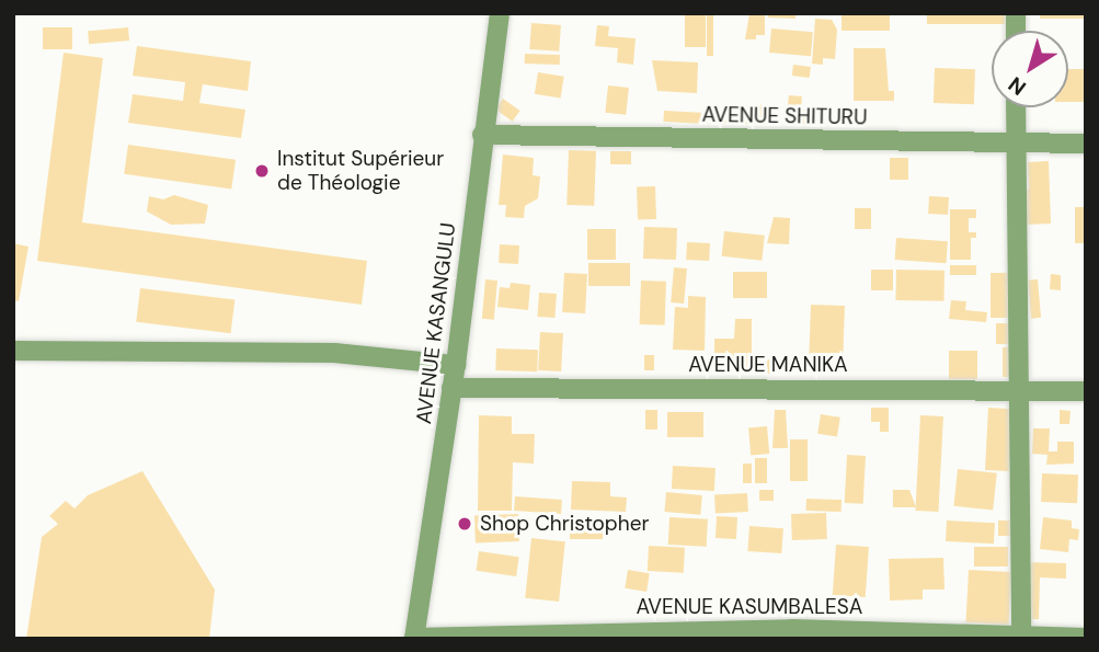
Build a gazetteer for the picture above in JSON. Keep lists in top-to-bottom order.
{
  "streets": {
    "street": [
      "AVENUE SHITURU",
      "AVENUE KASANGULU",
      "AVENUE MANIKA",
      "AVENUE KASUMBALESA"
    ]
  },
  "crossings": [
    ["AVENUE SHITURU", "AVENUE KASANGULU"],
    ["AVENUE KASANGULU", "AVENUE MANIKA"],
    ["AVENUE KASANGULU", "AVENUE KASUMBALESA"]
  ],
  "places": ["Institut Supérieur de Théologie", "Shop Christopher"],
  "north": "bottom left"
}
